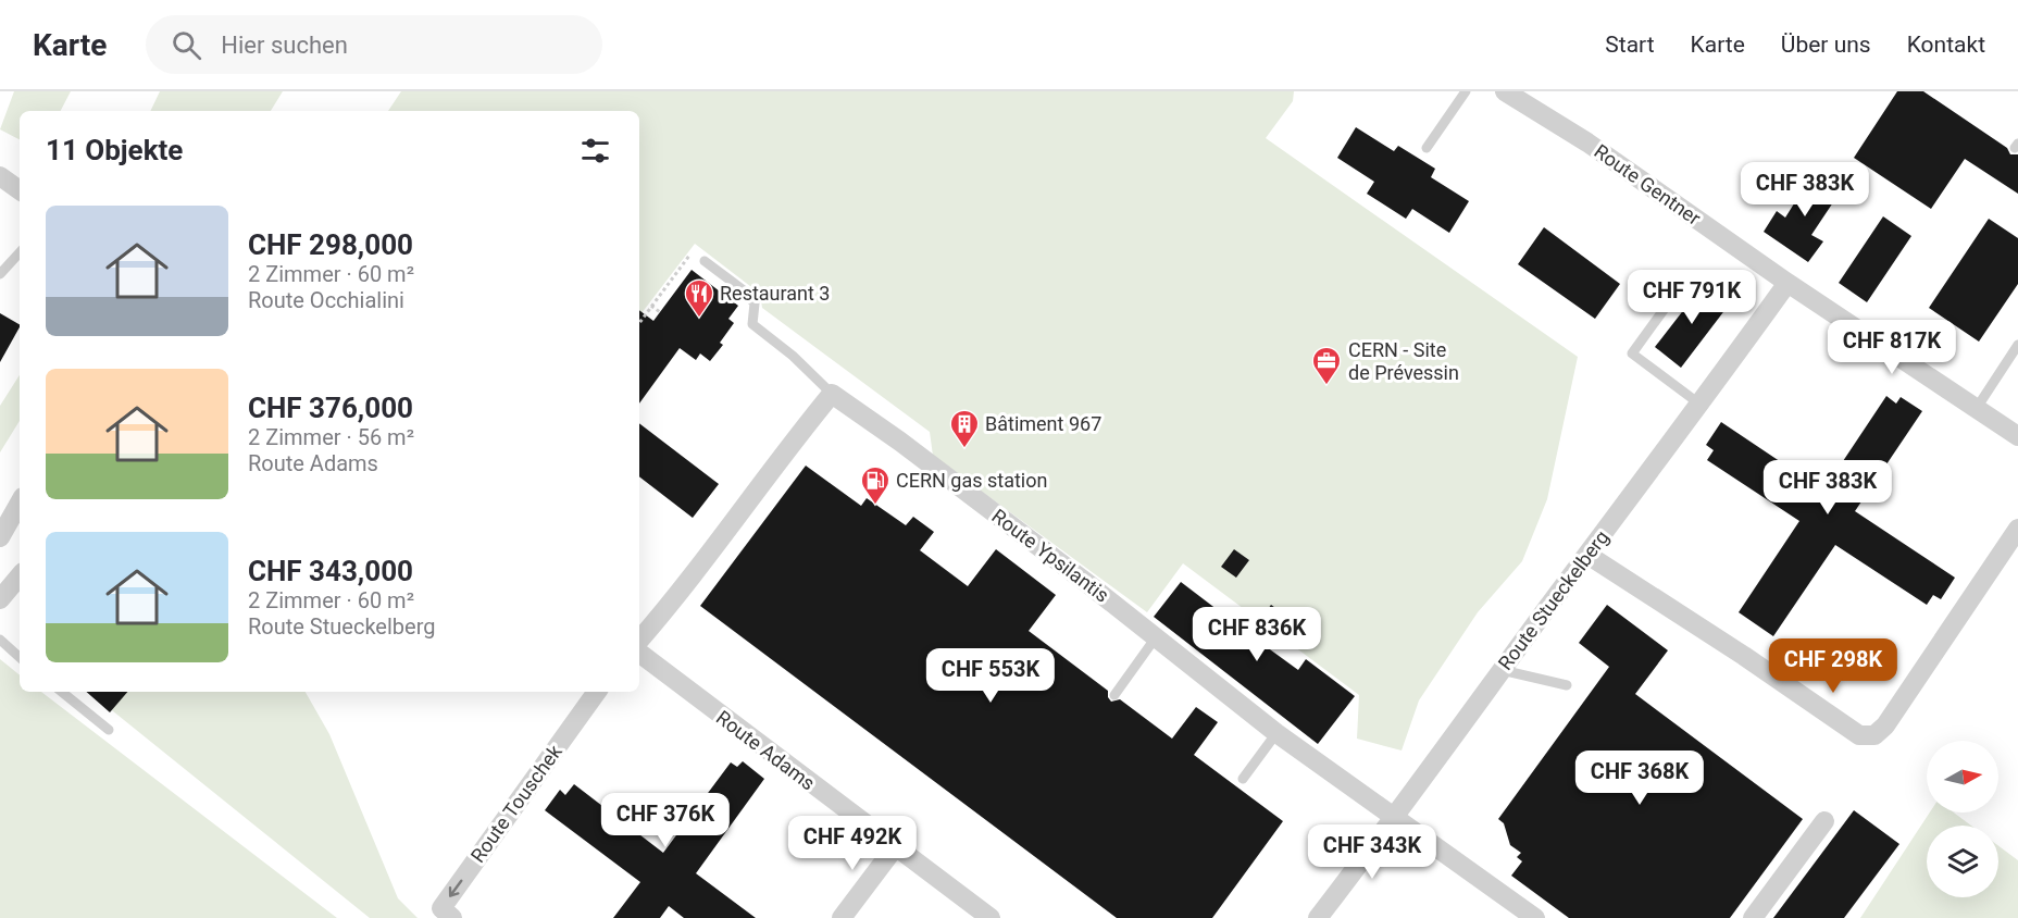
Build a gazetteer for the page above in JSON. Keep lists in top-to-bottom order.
{
  "streets": {
    "street": [
      "Route Gentner",
      "Route Ypsilantis",
      "Route Stueckelberg",
      "Route Adams",
      "Route Touschek"
    ]
  },
  "crossings": [
    ["Route Gentner", "Route Stueckelberg"],
    ["Route Ypsilantis", "Route Stueckelberg"]
  ],
  "one_way": ["Route Touschek"],
  "places": {
    "restaurant": ["Restaurant 3"],
    "office": ["CERN - Site de Prévessin"],
    "building": ["Bâtiment 967"],
    "fuel station": ["CERN gas station"]
  },
  "north": "right",
  "page": {
    "header": "Karte",
    "search": "Hier suchen",
    "nav": [
      "Start",
      "Karte",
      "Über uns",
      "Kontakt"
    ],
    "heading": "11 Objekte",
    "price": [
      "CHF 383K",
      "CHF 791K",
      "CHF 817K",
      "CHF 383K",
      "CHF 836K",
      "CHF 298K",
      "CHF 553K",
      "CHF 368K",
      "CHF 376K",
      "CHF 492K",
      "CHF 343K"
    ],
    "list": [
      {
        "name": "CHF 298,000",
        "note": "2 Zimmer · 60 m² · Route Occhialini"
      },
      {
        "name": "CHF 376,000",
        "note": "2 Zimmer · 56 m² · Route Adams"
      },
      {
        "name": "CHF 343,000",
        "note": "2 Zimmer · 60 m² · Route Stueckelberg"
      }
    ]
  }
}
